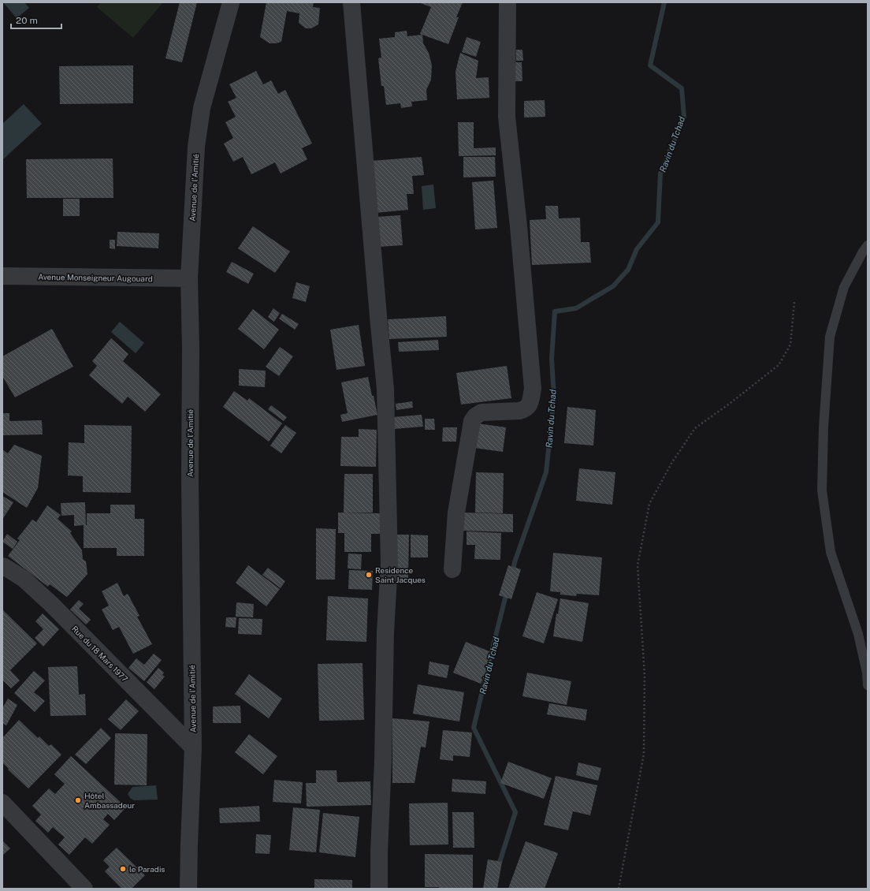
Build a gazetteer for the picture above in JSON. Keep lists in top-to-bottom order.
{
  "streets": {
    "street": ["Avenue de l'Amitié", "Avenue Monseigneur Augouard", "Rue du 18 Mars 1977"]
  },
  "crossings": [
    ["Avenue de l'Amitié", "Avenue Monseigneur Augouard"],
    ["Avenue de l'Amitié", "Rue du 18 Mars 1977"]
  ],
  "water": ["Ravin du Tchad"],
  "places": ["Residence Saint Jacques", "Hôtel Ambassadeur", "le Paradis"],
  "scale_bar": "20 m"
}
